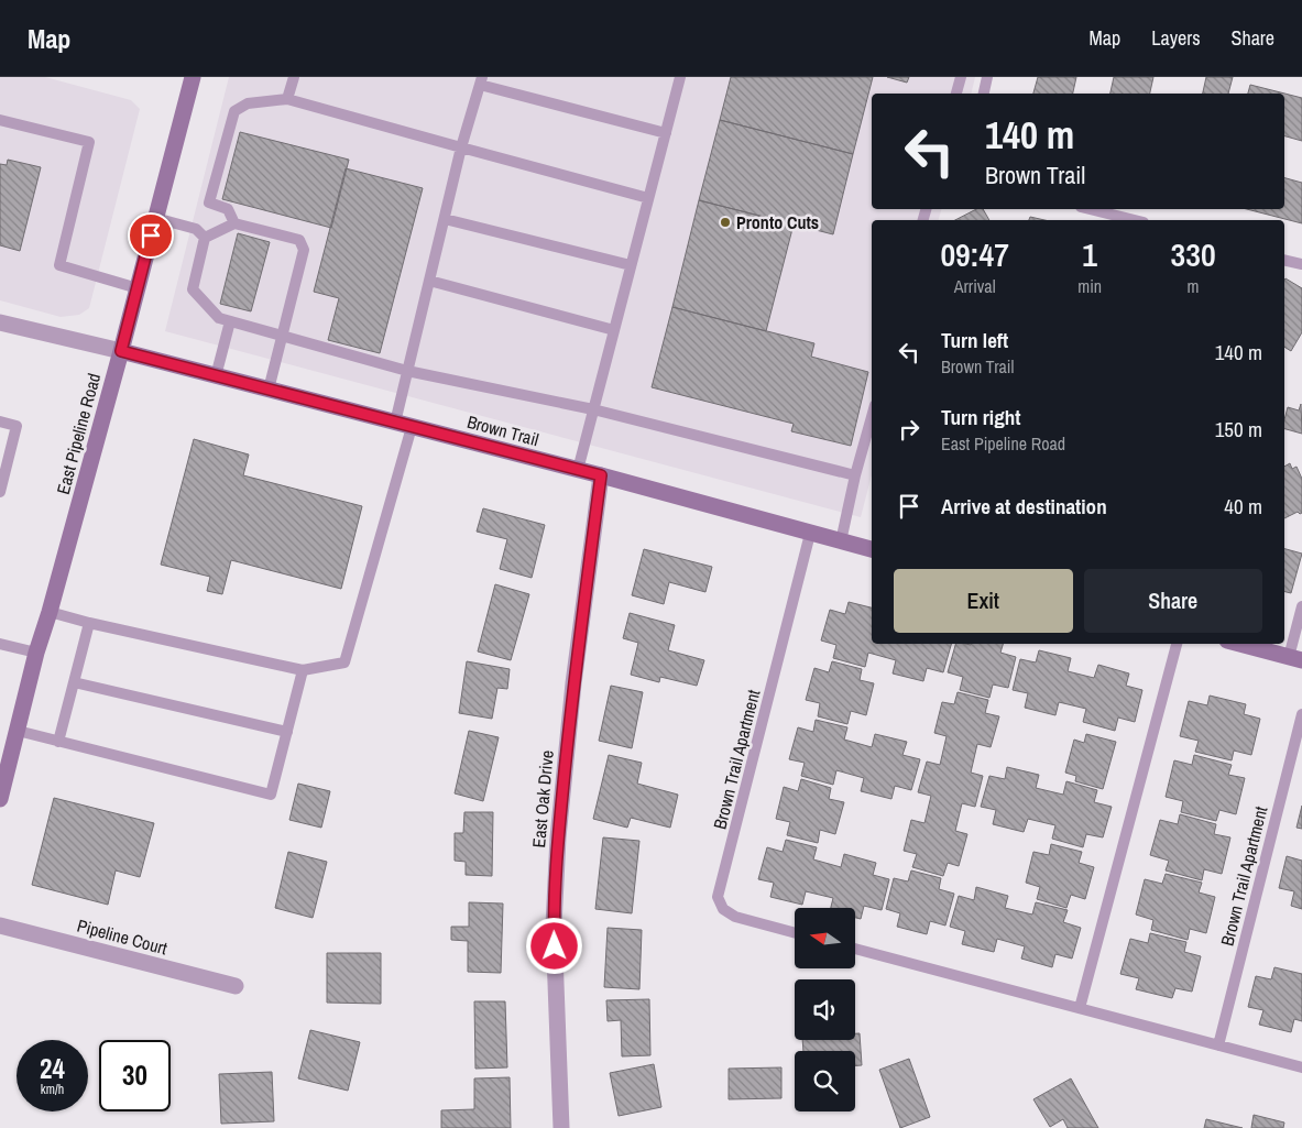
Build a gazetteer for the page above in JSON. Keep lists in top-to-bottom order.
{
  "streets": {
    "main road": ["Brown Trail", "East Pipeline Road"],
    "street": ["East Oak Drive", "Pipeline Court"],
    "lane": ["Brown Trail Apartment"]
  },
  "crossings": [
    ["Brown Trail", "East Pipeline Road"],
    ["Brown Trail", "Brown Trail Apartment"],
    ["Brown Trail", "East Oak Drive"]
  ],
  "places": ["Pronto Cuts"],
  "north": "left",
  "page": {
    "header": "Map",
    "nav": ["Map", "Layers", "Share"],
    "turn": ["140 m", "Brown Trail"],
    "eta": [
      "09:47",
      "Arrival",
      "1",
      "min",
      "330",
      "m"
    ],
    "list": [
      {
        "name": "Turn left",
        "note": "Brown Trail",
        "value": "140 m"
      },
      {
        "name": "Turn right",
        "note": "East Pipeline Road",
        "value": "150 m"
      },
      {
        "name": "Arrive at destination",
        "value": "40 m"
      }
    ],
    "buttons": ["Exit", "Share"],
    "speed": "24 km/h",
    "limit": "30"
  }
}
